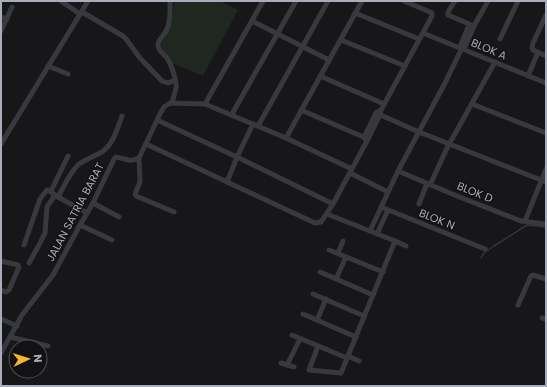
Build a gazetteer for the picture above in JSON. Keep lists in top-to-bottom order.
{
  "streets": {
    "street": [
      "BLOK A",
      "BLOK D",
      "JALAN SATRIA BARAT",
      "BLOK N"
    ]
  },
  "north": "right"
}
